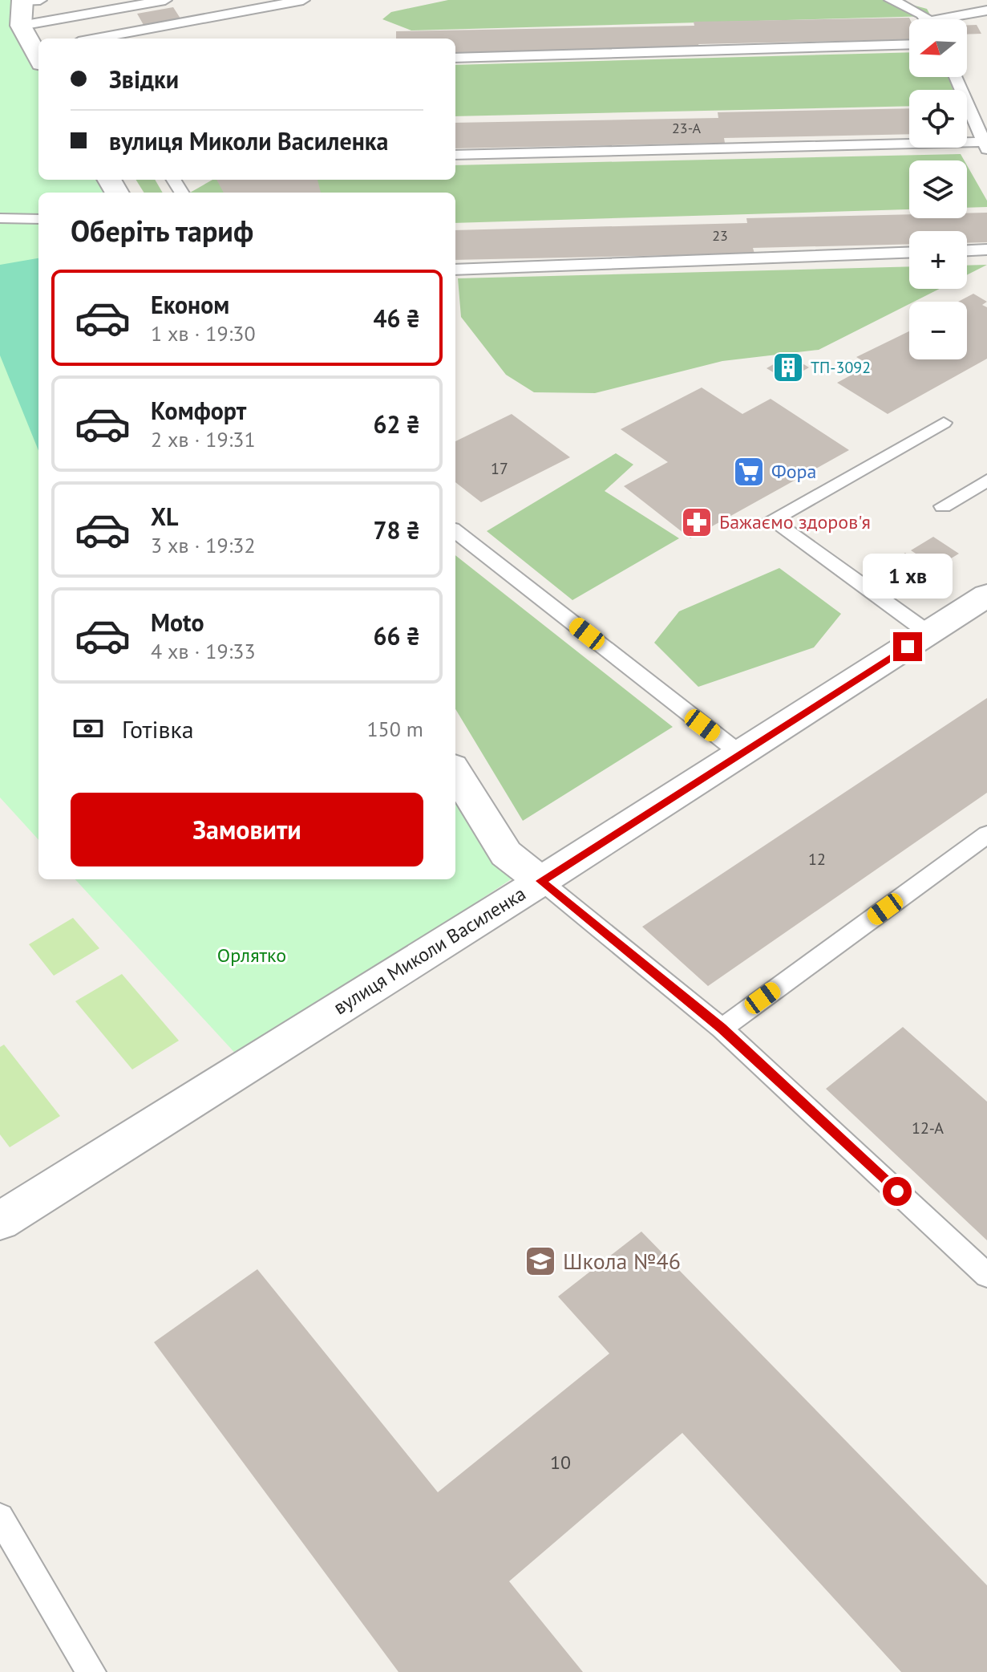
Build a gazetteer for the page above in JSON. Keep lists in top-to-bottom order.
{
  "streets": {
    "street": ["вулиця Миколи Василенка"]
  },
  "parks": ["Орлятко"],
  "places": {
    "building": ["ТП-3092"],
    "supermarket": ["Фора"],
    "pharmacy": ["Бажаємо здоров'я"],
    "school or university": ["Школа №46"]
  },
  "house_numbers": [
    "23-А",
    "23",
    "17",
    "12",
    "12-А",
    "10"
  ],
  "north": "left",
  "page": {
    "map_buttons": ["+", "−"],
    "banner": ["Звідки", "вулиця Миколи Василенка"],
    "heading": "Оберіть тариф",
    "list": [
      {
        "name": "Економ",
        "note": "1 хв · 19:30",
        "value": "46 ₴"
      },
      {
        "name": "Комфорт",
        "note": "2 хв · 19:31",
        "value": "62 ₴"
      },
      {
        "name": "XL",
        "note": "3 хв · 19:32",
        "value": "78 ₴"
      },
      {
        "name": "Moto",
        "note": "4 хв · 19:33",
        "value": "66 ₴"
      }
    ],
    "bubble": "1 хв",
    "pay": ["Готівка", "150 m"],
    "buttons": "Замовити"
  }
}
